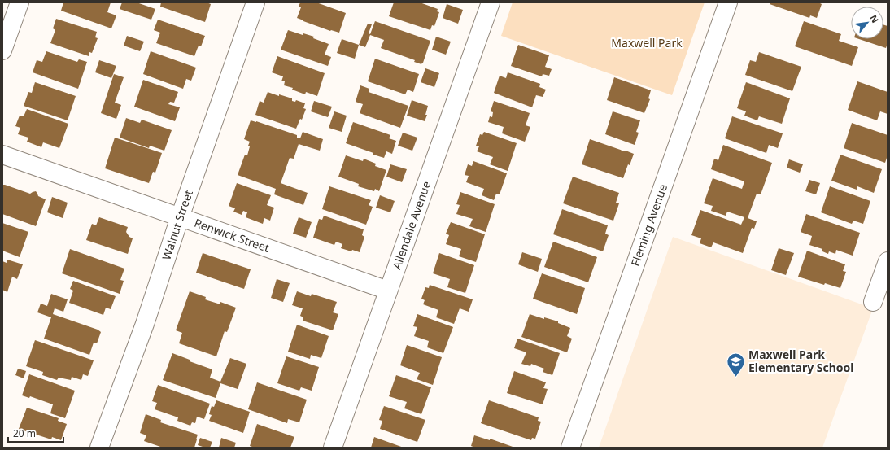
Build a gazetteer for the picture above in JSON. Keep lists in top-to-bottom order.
{
  "streets": {
    "street": [
      "Fleming Avenue",
      "Walnut Street",
      "Allendale Avenue",
      "Renwick Street"
    ]
  },
  "crossings": [
    ["Walnut Street", "Renwick Street"],
    ["Allendale Avenue", "Renwick Street"]
  ],
  "parks": ["Maxwell Park"],
  "places": {
    "school or university": ["Maxwell Park Elementary School"]
  },
  "scale_bar": "20 m",
  "north": "top right"
}
